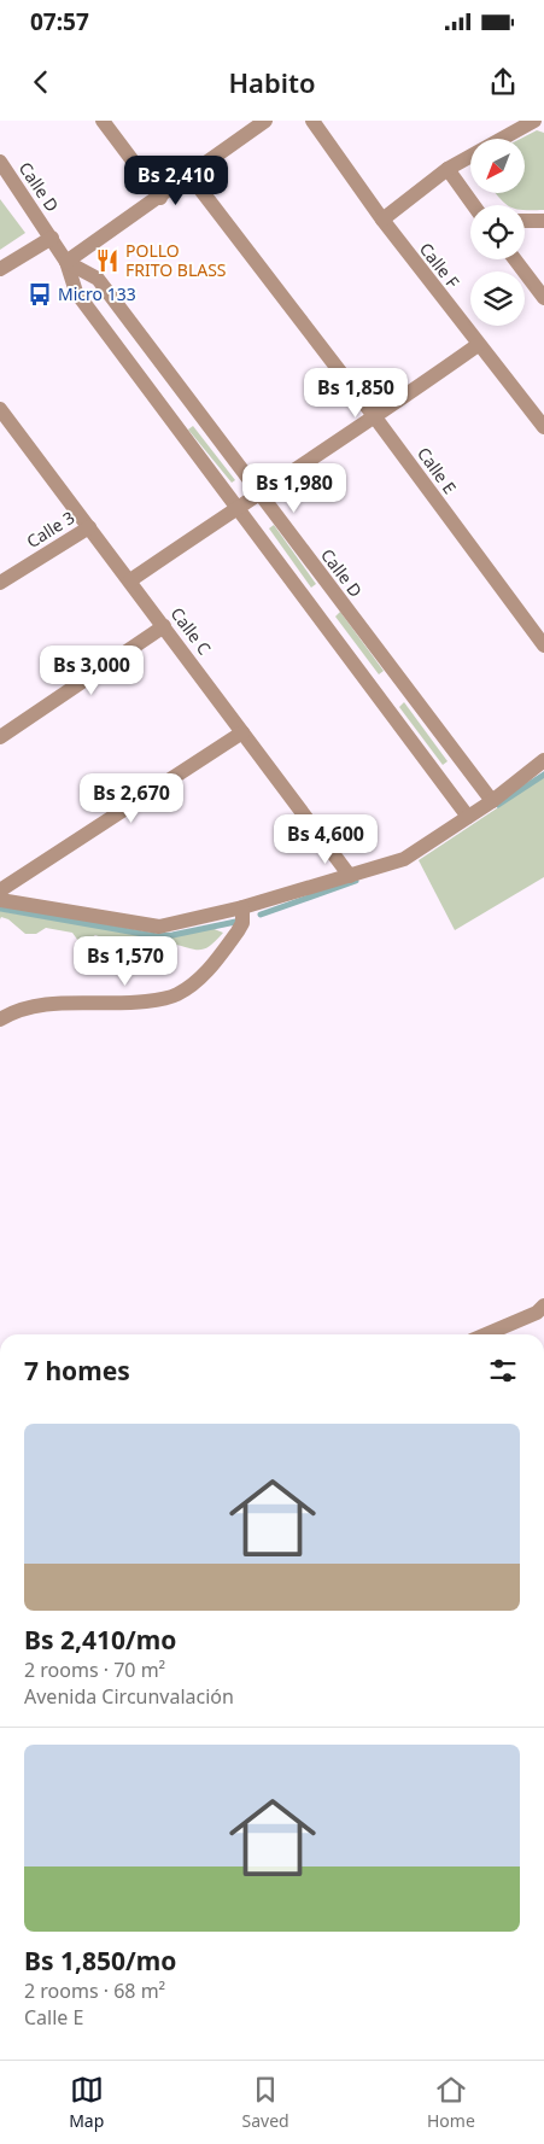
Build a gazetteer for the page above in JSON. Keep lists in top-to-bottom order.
{
  "streets": {
    "street": [
      "Calle D",
      "Calle F",
      "Calle E",
      "Calle 3",
      "Calle C"
    ]
  },
  "crossings": [
    ["Calle 3", "Calle C"]
  ],
  "places": {
    "restaurant": ["POLLO FRITO BLASS"],
    "bus stop": ["Micro 133"]
  },
  "north": "bottom left",
  "page": {
    "status": "07:57",
    "header": "Habito",
    "price": [
      "Bs 2,410",
      "Bs 1,850",
      "Bs 1,980",
      "Bs 3,000",
      "Bs 2,670",
      "Bs 4,600",
      "Bs 1,570"
    ],
    "heading": "7 homes",
    "list": [
      {
        "name": "Bs 2,410/mo",
        "note": "2 rooms · 70 m² · Avenida Circunvalación"
      },
      {
        "name": "Bs 1,850/mo",
        "note": "2 rooms · 68 m² · Calle E"
      }
    ],
    "tabs": ["Map", "Saved", "Home"]
  }
}
